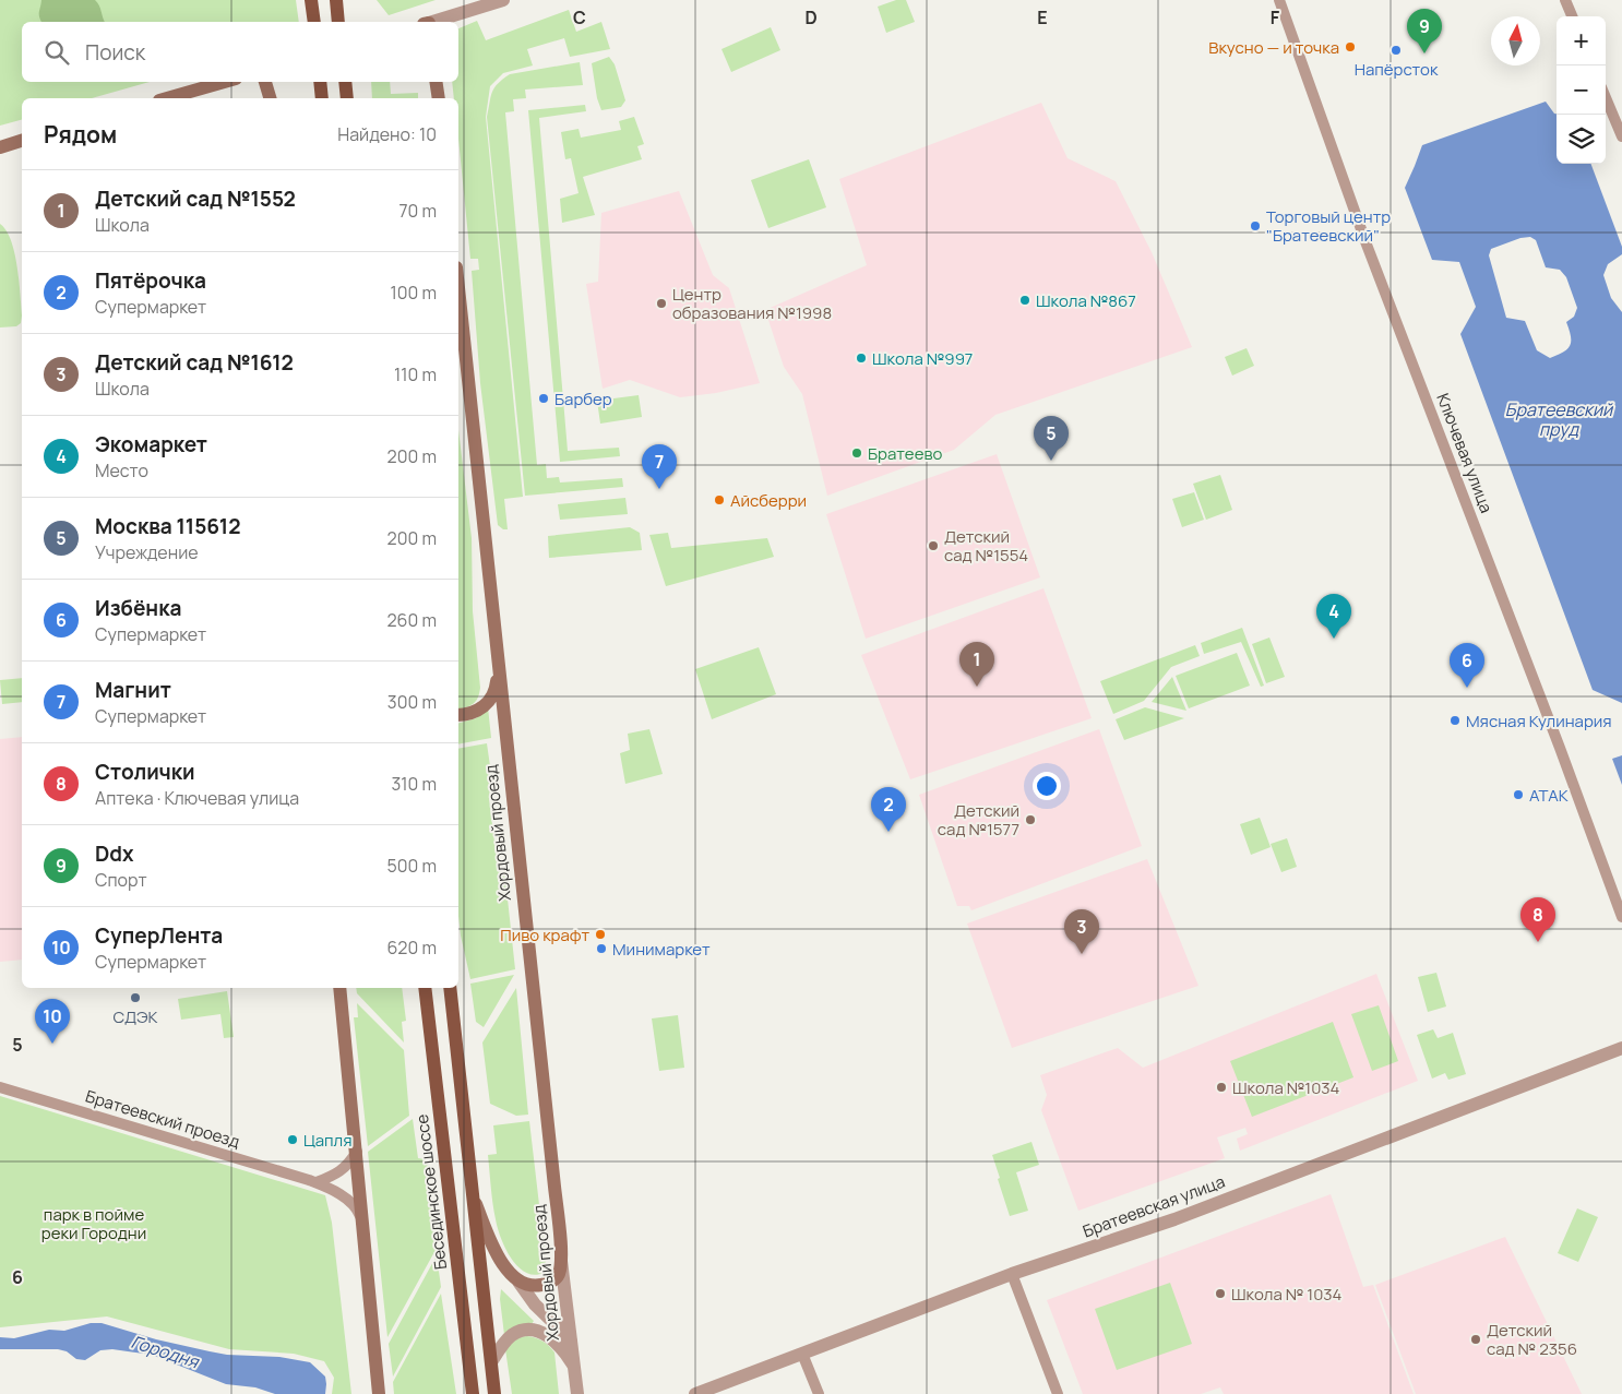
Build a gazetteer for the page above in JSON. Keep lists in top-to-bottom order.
{
  "streets": {
    "main road": ["Хордовый проезд", "Бесединское шоссе"],
    "street": ["Ключевая улица", "Братеевский проезд", "Братеевская улица"]
  },
  "water": ["Братеевский пруд", "Городня"],
  "parks": ["парк в пойме реки Городни"],
  "places": [
    "Вкусно — и точка",
    "Напёрсток",
    "Торговый центр \"Братеевский\"",
    "Школа №867",
    "Центр образования №1998",
    "Школа №997",
    "Барбер",
    "Братеево",
    "Айсберри",
    "Детский сад №1554",
    "Мясная Кулинария",
    "АТАК",
    "Детский сад №1577",
    "Пиво крафт",
    "Минимаркет",
    "СДЭК",
    "Школа №1034",
    "Цапля",
    "Школа № 1034",
    "Детский сад № 2356"
  ],
  "north": "top",
  "page": {
    "pins": [
      "9",
      "5",
      "7",
      "4",
      "1",
      "6",
      "2",
      "8",
      "3",
      "10"
    ],
    "map_buttons": ["+", "−"],
    "search": "Поиск",
    "heading": ["Рядом", "Найдено: 10"],
    "list": [
      {
        "mark": "1",
        "name": "Детский сад №1552",
        "note": "Школа",
        "value": "70 m"
      },
      {
        "mark": "2",
        "name": "Пятёрочка",
        "note": "Супермаркет",
        "value": "100 m"
      },
      {
        "mark": "3",
        "name": "Детский сад №1612",
        "note": "Школа",
        "value": "110 m"
      },
      {
        "mark": "4",
        "name": "Экомаркет",
        "note": "Место",
        "value": "200 m"
      },
      {
        "mark": "5",
        "name": "Москва 115612",
        "note": "Учреждение",
        "value": "200 m"
      },
      {
        "mark": "6",
        "name": "Избёнка",
        "note": "Супермаркет",
        "value": "260 m"
      },
      {
        "mark": "7",
        "name": "Магнит",
        "note": "Супермаркет",
        "value": "300 m"
      },
      {
        "mark": "8",
        "name": "Столички",
        "note": "Аптека · Ключевая улица",
        "value": "310 m"
      },
      {
        "mark": "9",
        "name": "Ddx",
        "note": "Спорт",
        "value": "500 m"
      },
      {
        "mark": "10",
        "name": "СуперЛента",
        "note": "Супермаркет",
        "value": "620 m"
      }
    ]
  },
  "grid": {
    "columns": [
      "C",
      "D",
      "E",
      "F"
    ],
    "rows": ["5", "6"]
  }
}
